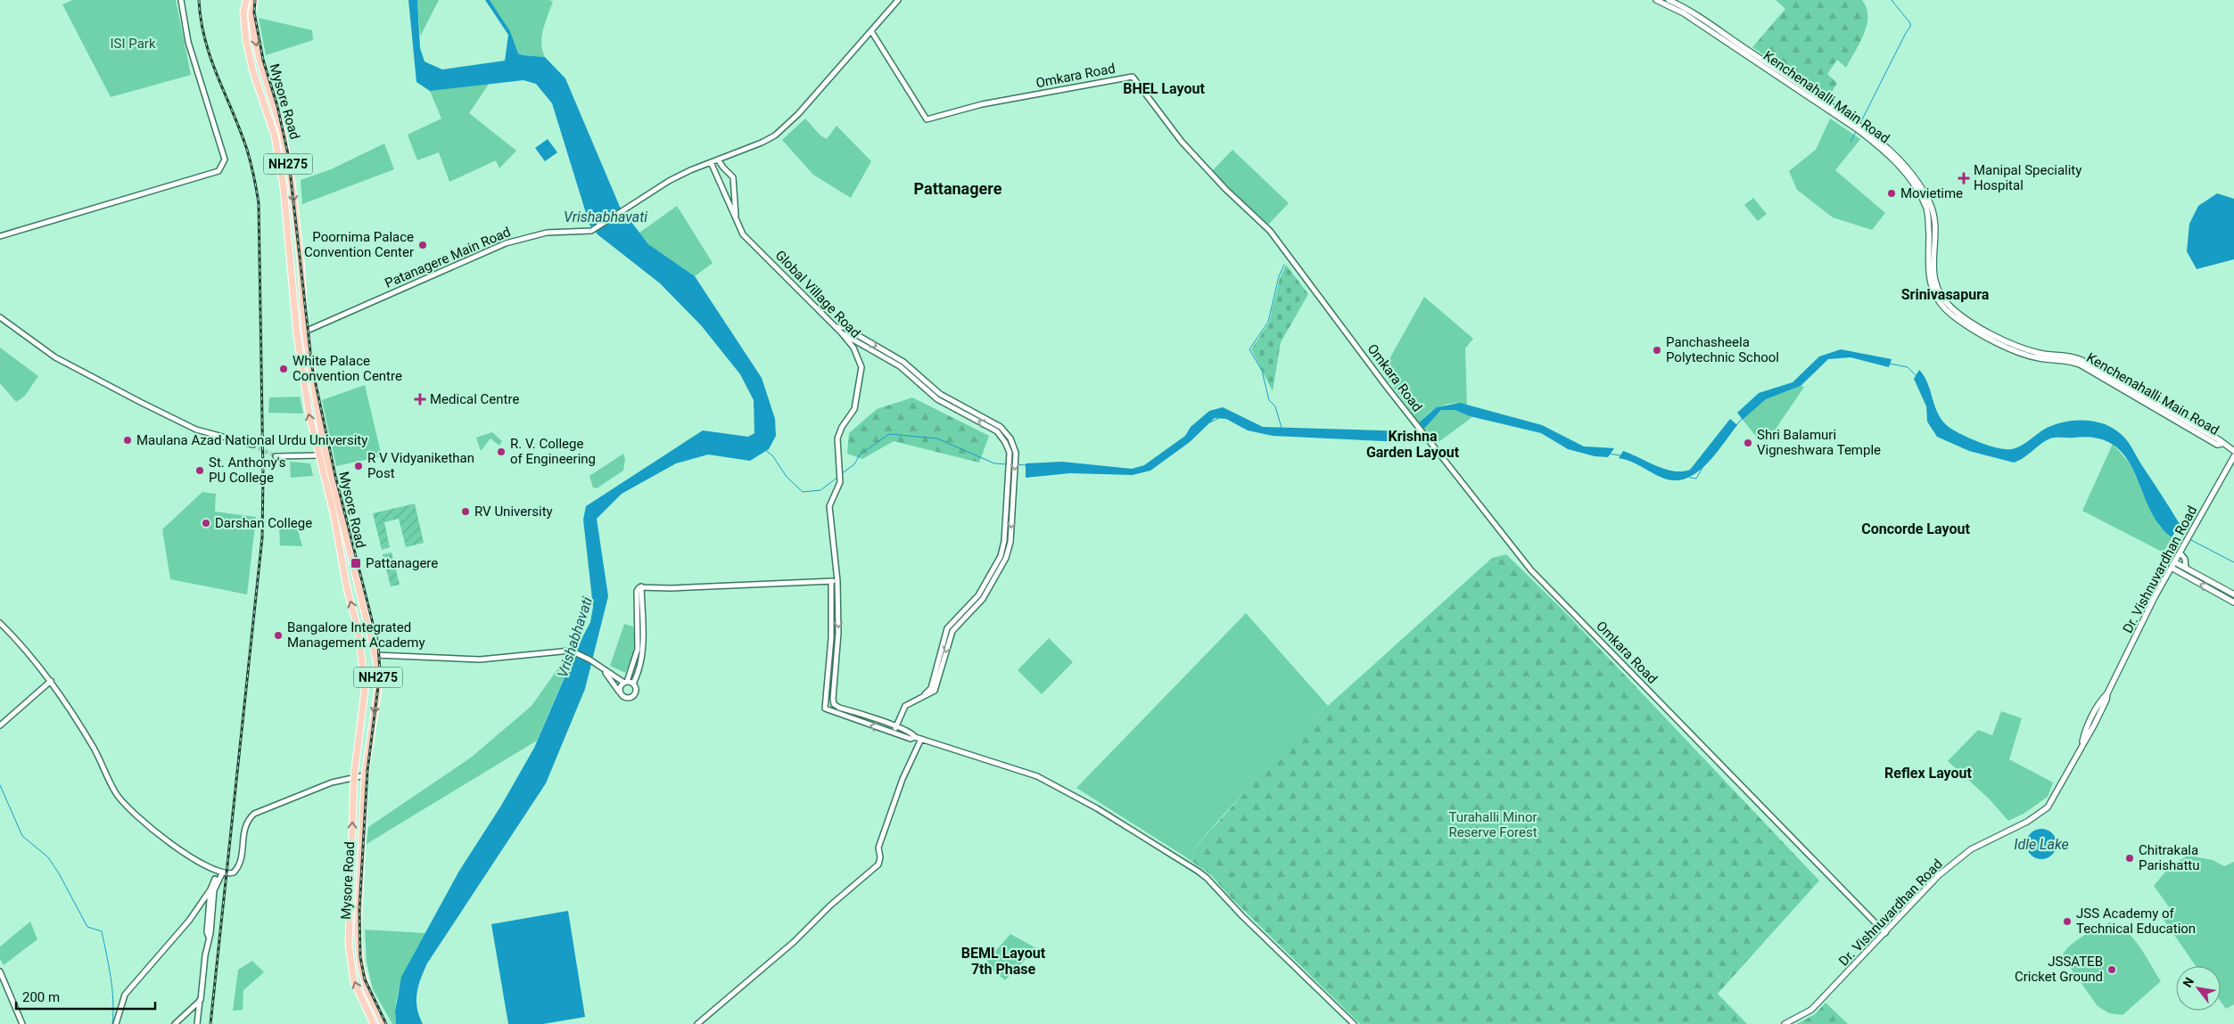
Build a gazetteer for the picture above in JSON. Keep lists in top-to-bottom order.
{
  "streets": {
    "highway": ["Mysore Road", "NH275"],
    "main road": ["Kenchenahalli Main Road", "Dr. Vishnuvardhan Road"],
    "street": ["Omkara Road", "Patanagere Main Road", "Global Village Road"]
  },
  "crossings": [
    ["Omkara Road", "Patanagere Main Road"],
    ["Omkara Road", "Dr. Vishnuvardhan Road"],
    ["Mysore Road", "Patanagere Main Road"],
    ["Patanagere Main Road", "Global Village Road"]
  ],
  "districts": [
    "BHEL Layout",
    "Pattanagere",
    "Srinivasapura",
    "Krishna Garden Layout",
    "Concorde Layout",
    "Reflex Layout",
    "BEML Layout 7th Phase"
  ],
  "water": ["Vrishabhavati", "Idle Lake"],
  "parks": ["ISI Park", "Turahalli Minor Reserve Forest"],
  "places": {
    "health": ["Manipal Speciality Hospital", "Medical Centre"],
    "other": [
      "Movietime",
      "Poornima Palace Convention Center",
      "Panchasheela Polytechnic School",
      "White Palace Convention Centre",
      "Maulana Azad National Urdu University",
      "Shri Balamuri Vigneshwara Temple",
      "R. V. College of Engineering",
      "R V Vidyanikethan Post",
      "St. Anthony's PU College",
      "RV University",
      "Darshan College",
      "Bangalore Integrated Management Academy",
      "Chitrakala Parishattu",
      "JSS Academy of Technical Education",
      "JSSATEB Cricket Ground"
    ],
    "transit": ["Pattanagere"]
  },
  "scale_bar": "200 m",
  "north": "top left"
}
